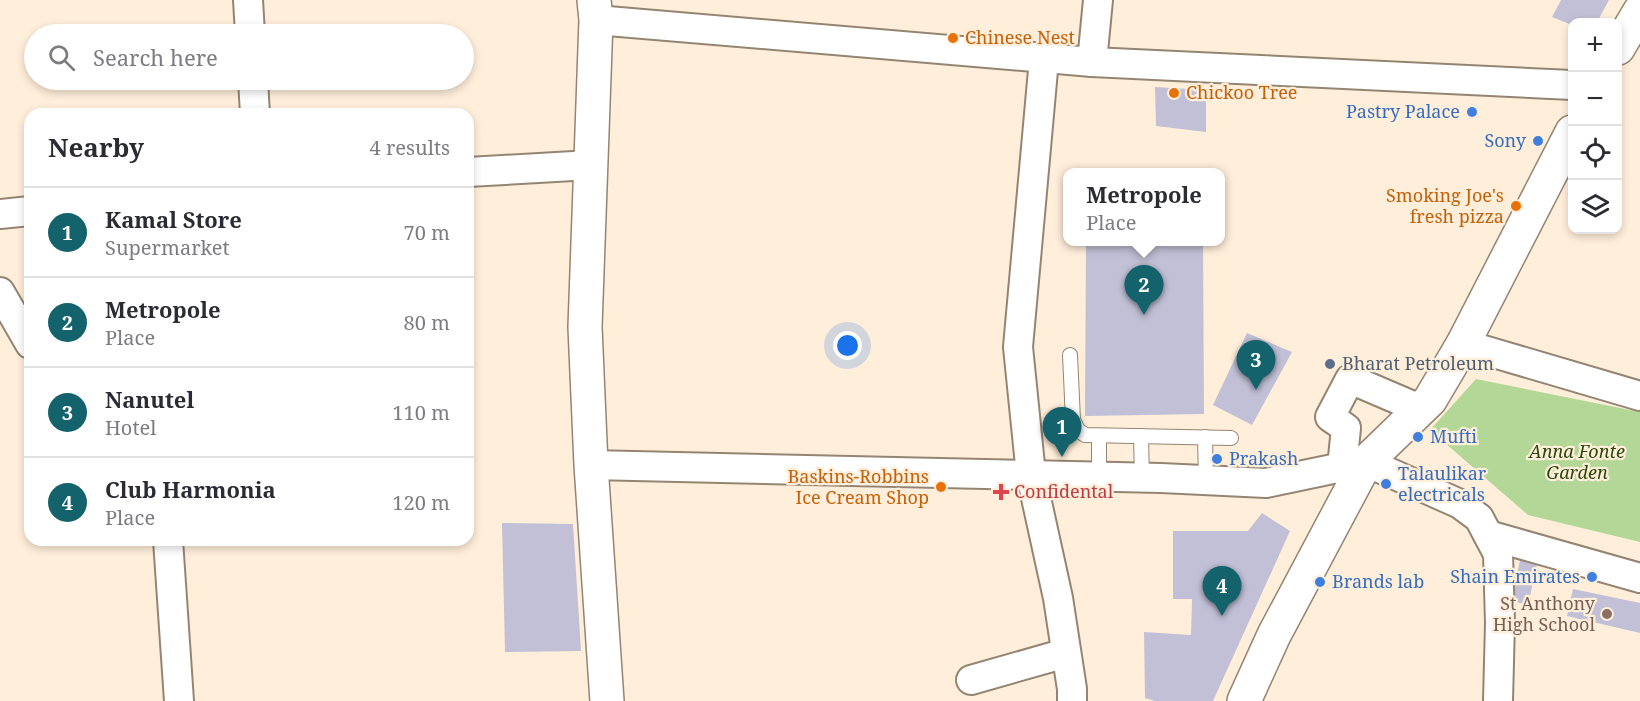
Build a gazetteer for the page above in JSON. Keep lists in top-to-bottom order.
{
  "parks": ["Anna Fonte Garden"],
  "places": {
    "other": [
      "Chinese Nest",
      "Chickoo Tree",
      "Pastry Palace",
      "Sony",
      "Smoking Joe's fresh pizza",
      "Bharat Petroleum",
      "Mufti",
      "Prakash",
      "Talaulikar electricals",
      "Baskins-Robbins Ice Cream Shop",
      "Shain Emirates",
      "Brands lab",
      "St Anthony High School"
    ],
    "health": ["Confidental"]
  },
  "page": {
    "map_buttons": ["+", "−"],
    "search": "Search here",
    "heading": ["Nearby", "4 results"],
    "popup": ["Metropole", "Place"],
    "list": [
      {
        "mark": "1",
        "name": "Kamal Store",
        "note": "Supermarket",
        "value": "70 m"
      },
      {
        "mark": "2",
        "name": "Metropole",
        "note": "Place",
        "value": "80 m"
      },
      {
        "mark": "3",
        "name": "Nanutel",
        "note": "Hotel",
        "value": "110 m"
      },
      {
        "mark": "4",
        "name": "Club Harmonia",
        "note": "Place",
        "value": "120 m"
      }
    ],
    "pins": [
      "2",
      "3",
      "1",
      "4"
    ]
  }
}
